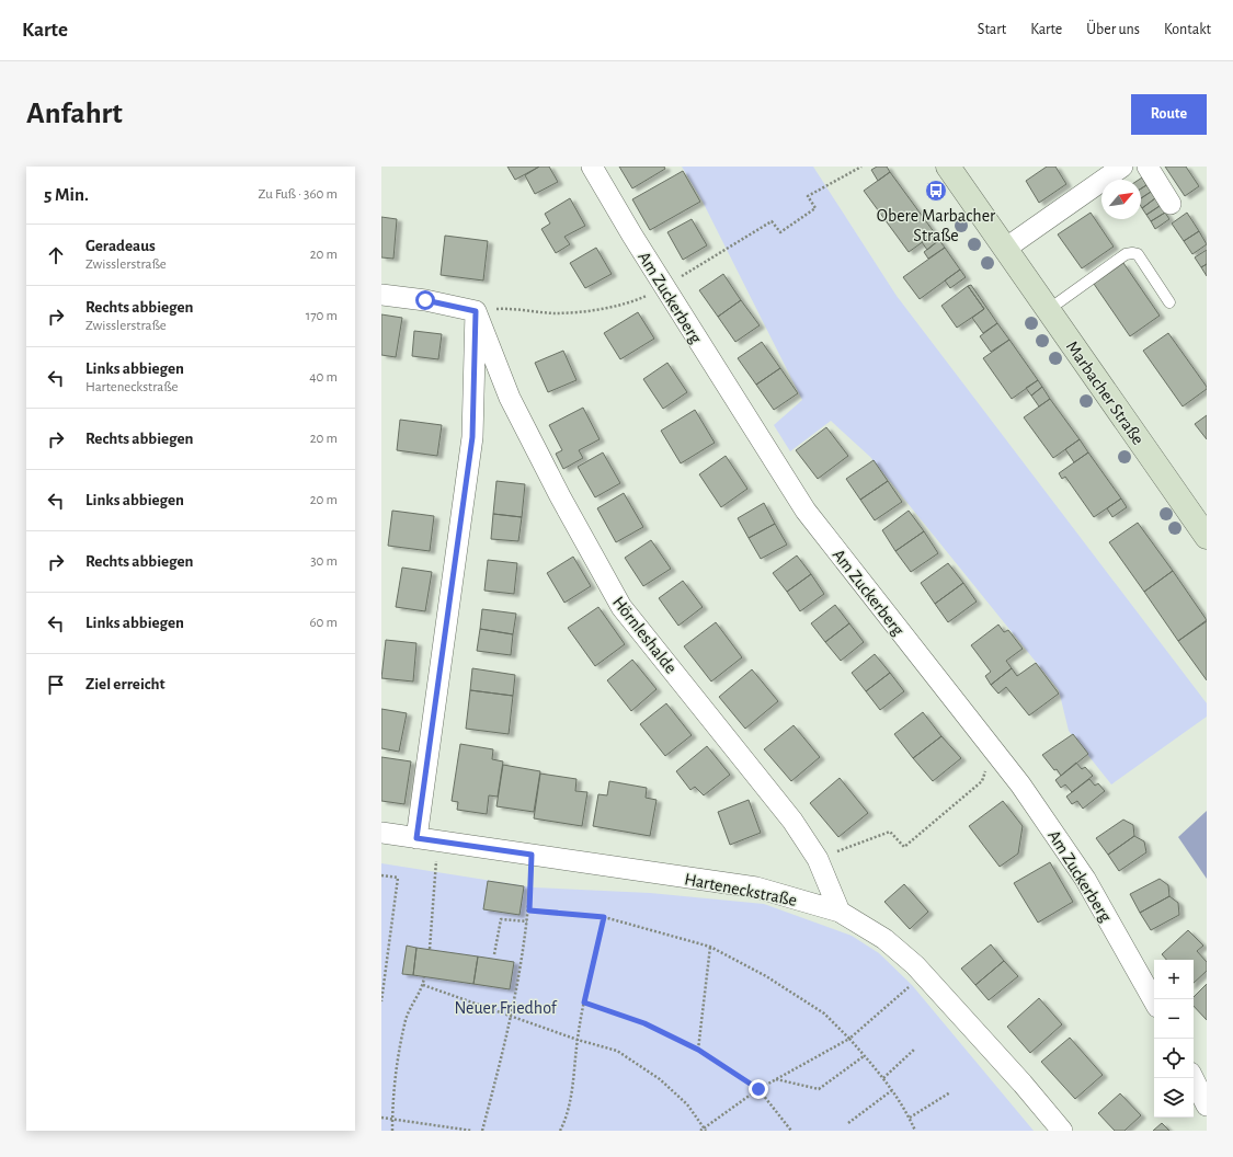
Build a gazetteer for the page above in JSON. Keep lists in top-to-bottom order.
{
  "streets": {
    "main road": ["Marbacher Straße"],
    "street": ["Am Zuckerberg", "Hörnleshalde", "Harteneckstraße"]
  },
  "crossings": [
    ["Hörnleshalde", "Harteneckstraße"]
  ],
  "parks": ["Neuer Friedhof"],
  "places": {
    "bus stop": ["Obere Marbacher Straße"]
  },
  "north": "top right",
  "page": {
    "header": "Karte",
    "nav": [
      "Start",
      "Karte",
      "Über uns",
      "Kontakt"
    ],
    "buttons": "Route",
    "title": "Anfahrt",
    "heading": ["5 Min.", "Zu Fuß · 360 m"],
    "list": [
      ["Geradeaus", "Zwisslerstraße", "20 m"],
      ["Rechts abbiegen", "Zwisslerstraße", "170 m"],
      ["Links abbiegen", "Harteneckstraße", "40 m"],
      ["Rechts abbiegen", "20 m"],
      ["Links abbiegen", "20 m"],
      ["Rechts abbiegen", "30 m"],
      ["Links abbiegen", "60 m"],
      "Ziel erreicht"
    ],
    "map_buttons": ["+", "−"]
  }
}
